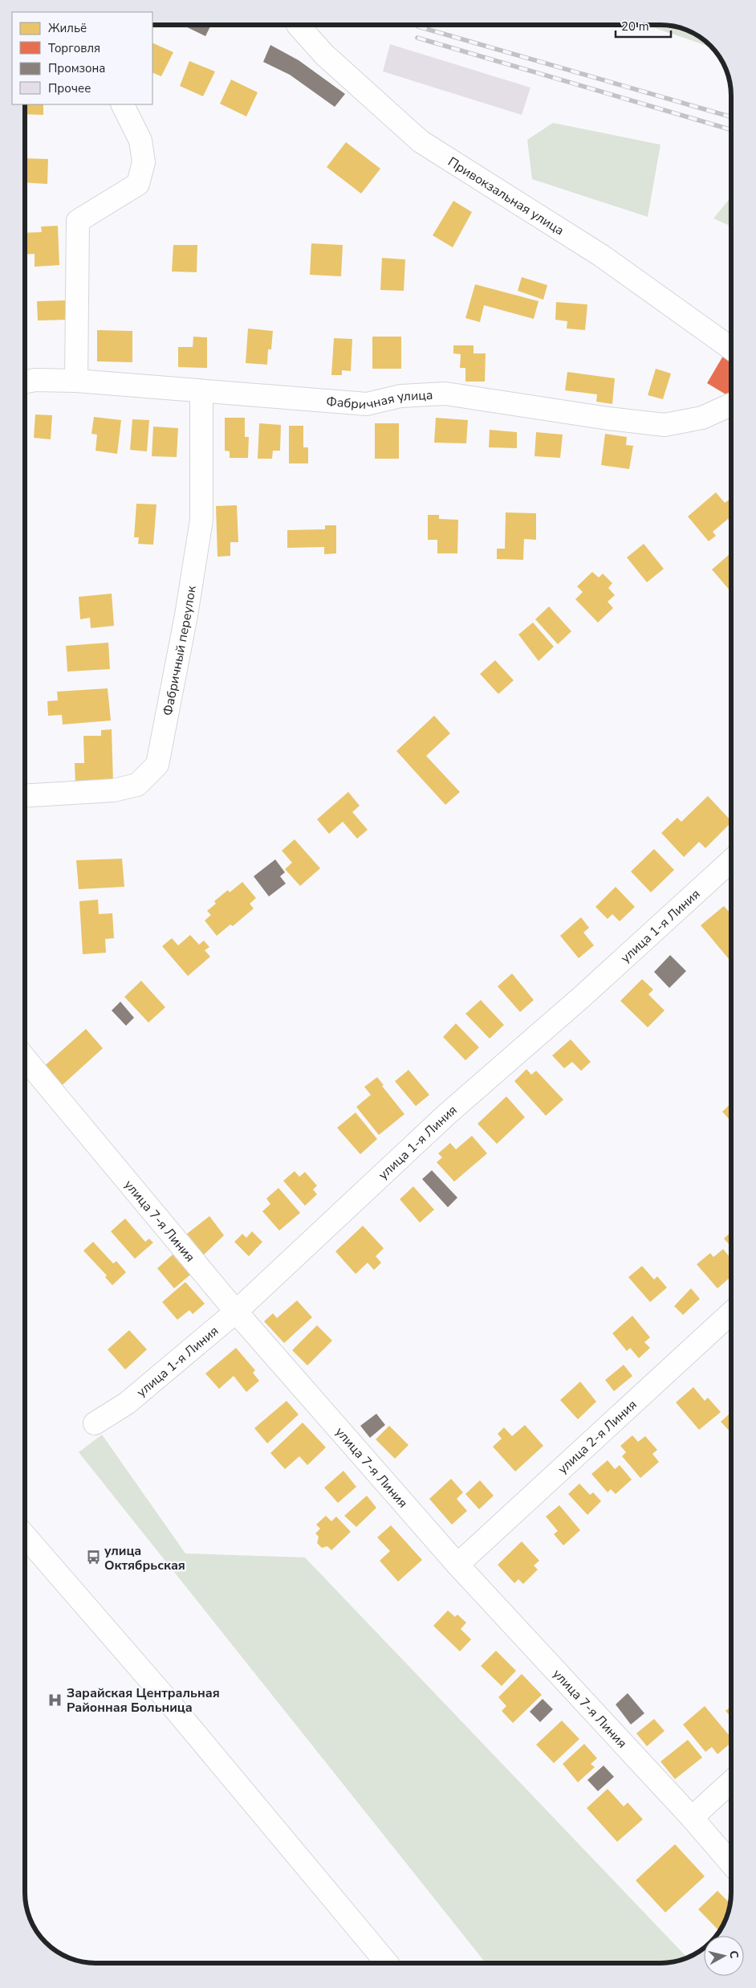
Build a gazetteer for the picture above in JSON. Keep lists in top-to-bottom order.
{
  "streets": {
    "street": [
      "Привокзальная улица",
      "Фабричная улица",
      "Фабричный переулок",
      "улица 1-я Линия",
      "улица 7-я Линия",
      "улица 2-я Линия"
    ]
  },
  "crossings": [
    ["Фабричная улица", "Фабричный переулок"],
    ["улица 1-я Линия", "улица 7-я Линия"],
    ["улица 7-я Линия", "улица 2-я Линия"]
  ],
  "places": {
    "bus stop": ["улица Октябрьская"],
    "hospital": ["Зарайская Центральная Районная Больница"]
  },
  "legend": [
    "Жильё",
    "Торговля",
    "Промзона",
    "Прочее"
  ],
  "scale_bar": "20 m",
  "north": "right"
}
